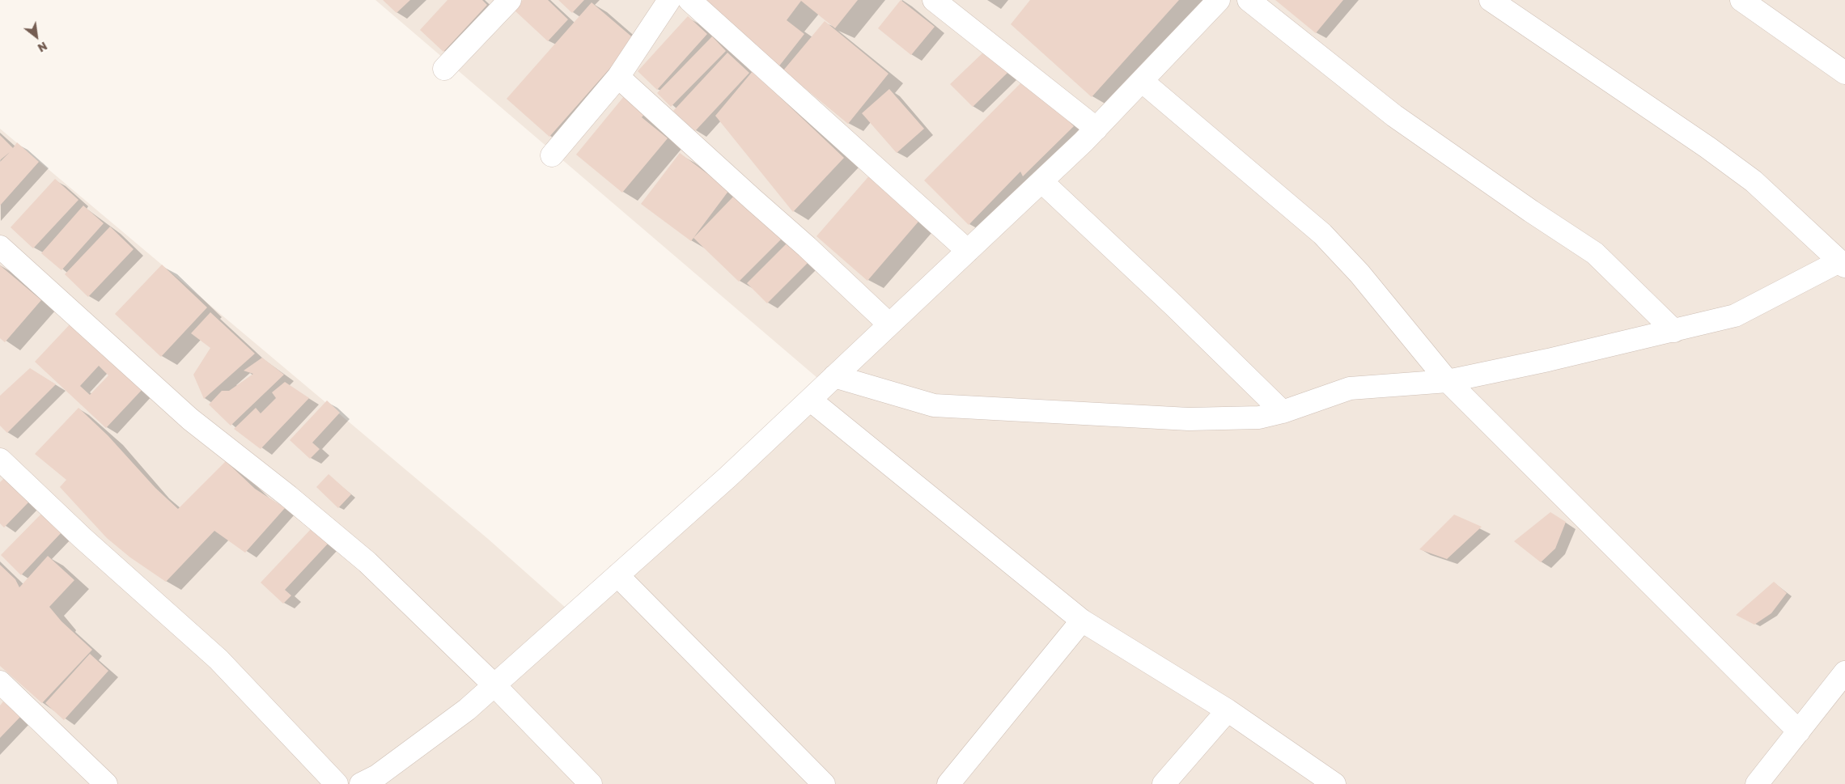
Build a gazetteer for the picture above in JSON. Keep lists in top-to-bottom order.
{
  "north": "bottom right"
}
